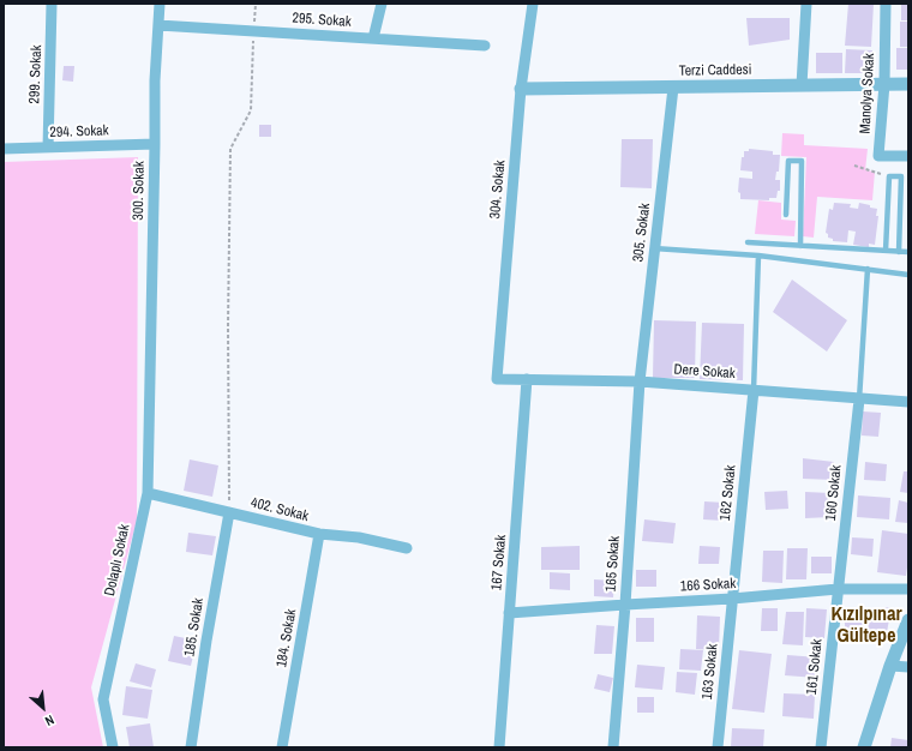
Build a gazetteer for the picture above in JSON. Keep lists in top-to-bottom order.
{
  "streets": {
    "street": [
      "295. Sokak",
      "Terzi Caddesi",
      "299. Sokak",
      "Manolya Sokak",
      "294. Sokak",
      "304. Sokak",
      "300. Sokak",
      "305. Sokak",
      "Dere Sokak",
      "162 Sokak",
      "160 Sokak",
      "402. Sokak",
      "Dolaplı Sokak",
      "167 Sokak",
      "165 Sokak",
      "166 Sokak",
      "185. Sokak",
      "184. Sokak",
      "161 Sokak",
      "163 Sokak"
    ]
  },
  "crossings": [
    ["295. Sokak", "300. Sokak"],
    ["Terzi Caddesi", "Manolya Sokak"],
    ["Terzi Caddesi", "304. Sokak"],
    ["Terzi Caddesi", "305. Sokak"],
    ["299. Sokak", "294. Sokak"],
    ["294. Sokak", "300. Sokak"],
    ["304. Sokak", "Dere Sokak"],
    ["300. Sokak", "Dolaplı Sokak"],
    ["305. Sokak", "Dere Sokak"],
    ["305. Sokak", "165 Sokak"],
    ["Dere Sokak", "162 Sokak"],
    ["Dere Sokak", "160 Sokak"],
    ["Dere Sokak", "167 Sokak"],
    ["Dere Sokak", "165 Sokak"],
    ["162 Sokak", "166 Sokak"],
    ["162 Sokak", "163 Sokak"],
    ["160 Sokak", "166 Sokak"],
    ["160 Sokak", "161 Sokak"],
    ["402. Sokak", "Dolaplı Sokak"],
    ["402. Sokak", "185. Sokak"],
    ["402. Sokak", "184. Sokak"],
    ["167 Sokak", "166 Sokak"],
    ["165 Sokak", "166 Sokak"],
    ["166 Sokak", "161 Sokak"],
    ["166 Sokak", "163 Sokak"]
  ],
  "districts": ["Kızılpınar Gültepe"],
  "north": "bottom right"
}
